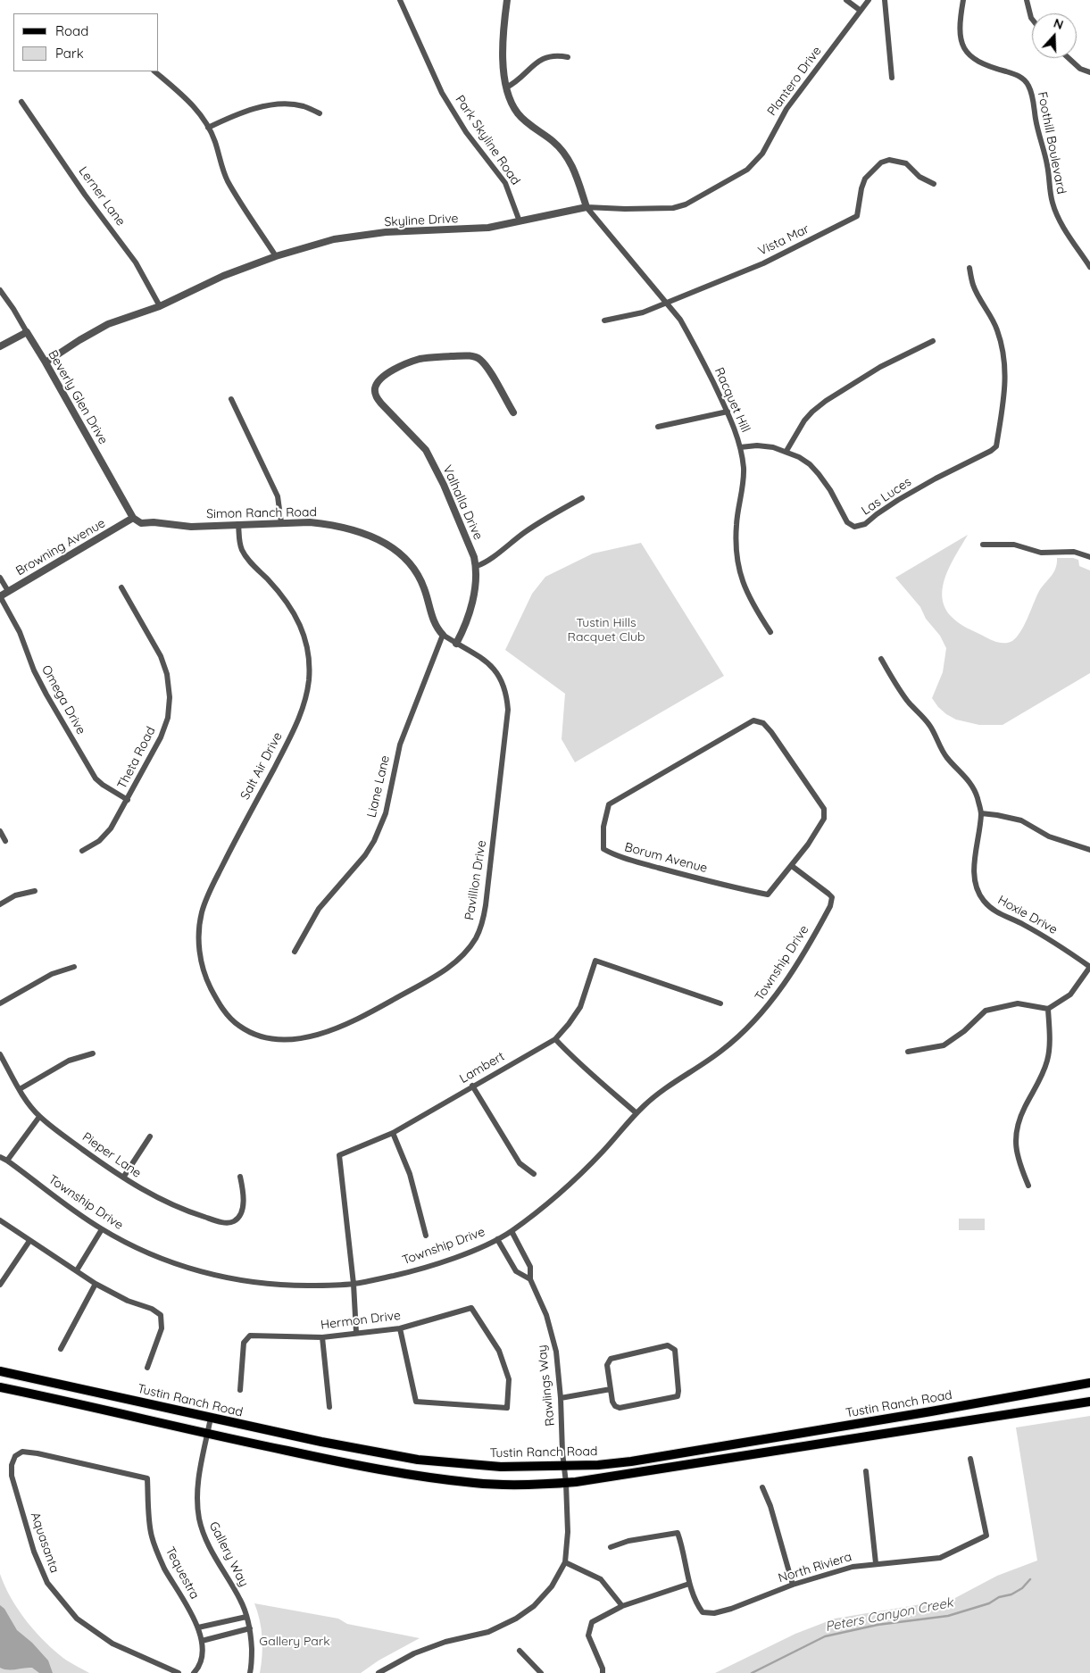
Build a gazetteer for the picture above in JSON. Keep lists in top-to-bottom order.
{
  "streets": {
    "main road": ["Tustin Ranch Road"],
    "street": [
      "Plantero Drive",
      "Park Skyline Road",
      "Foothill Boulevard",
      "Lerner Lane",
      "Skyline Drive",
      "Vista Mar",
      "Beverly Glen Drive",
      "Racquet Hill",
      "Las Luces",
      "Valhalla Drive",
      "Simon Ranch Road",
      "Browning Avenue",
      "Omega Drive",
      "Theta Road",
      "Salt Air Drive",
      "Liane Lane",
      "Borum Avenue",
      "Pavillion Drive",
      "Hoxie Drive",
      "Township Drive",
      "Lambert",
      "Pieper Lane",
      "Hermon Drive",
      "Rawlings Way",
      "Aquasanta",
      "Gallery Way",
      "North Riviera",
      "Tequestra"
    ]
  },
  "crossings": [
    ["Plantero Drive", "Skyline Drive"],
    ["Plantero Drive", "Racquet Hill"],
    ["Park Skyline Road", "Skyline Drive"],
    ["Lerner Lane", "Skyline Drive"],
    ["Skyline Drive", "Beverly Glen Drive"],
    ["Skyline Drive", "Racquet Hill"],
    ["Vista Mar", "Racquet Hill"],
    ["Beverly Glen Drive", "Simon Ranch Road"],
    ["Beverly Glen Drive", "Browning Avenue"],
    ["Racquet Hill", "Las Luces"],
    ["Valhalla Drive", "Pavillion Drive"],
    ["Simon Ranch Road", "Browning Avenue"],
    ["Simon Ranch Road", "Salt Air Drive"],
    ["Simon Ranch Road", "Liane Lane"],
    ["Simon Ranch Road", "Pavillion Drive"],
    ["Browning Avenue", "Omega Drive"],
    ["Omega Drive", "Theta Road"],
    ["Salt Air Drive", "Pavillion Drive"],
    ["Liane Lane", "Pavillion Drive"],
    ["Borum Avenue", "Township Drive"],
    ["Township Drive", "Lambert"],
    ["Township Drive", "Rawlings Way"],
    ["Rawlings Way", "Tustin Ranch Road"],
    ["Tustin Ranch Road", "Gallery Way"],
    ["Aquasanta", "Tequestra"]
  ],
  "water": ["Peters Canyon Creek"],
  "parks": ["Tustin Hills Racquet Club", "Gallery Park"],
  "legend": ["Road", "Park"],
  "north": "top"
}
